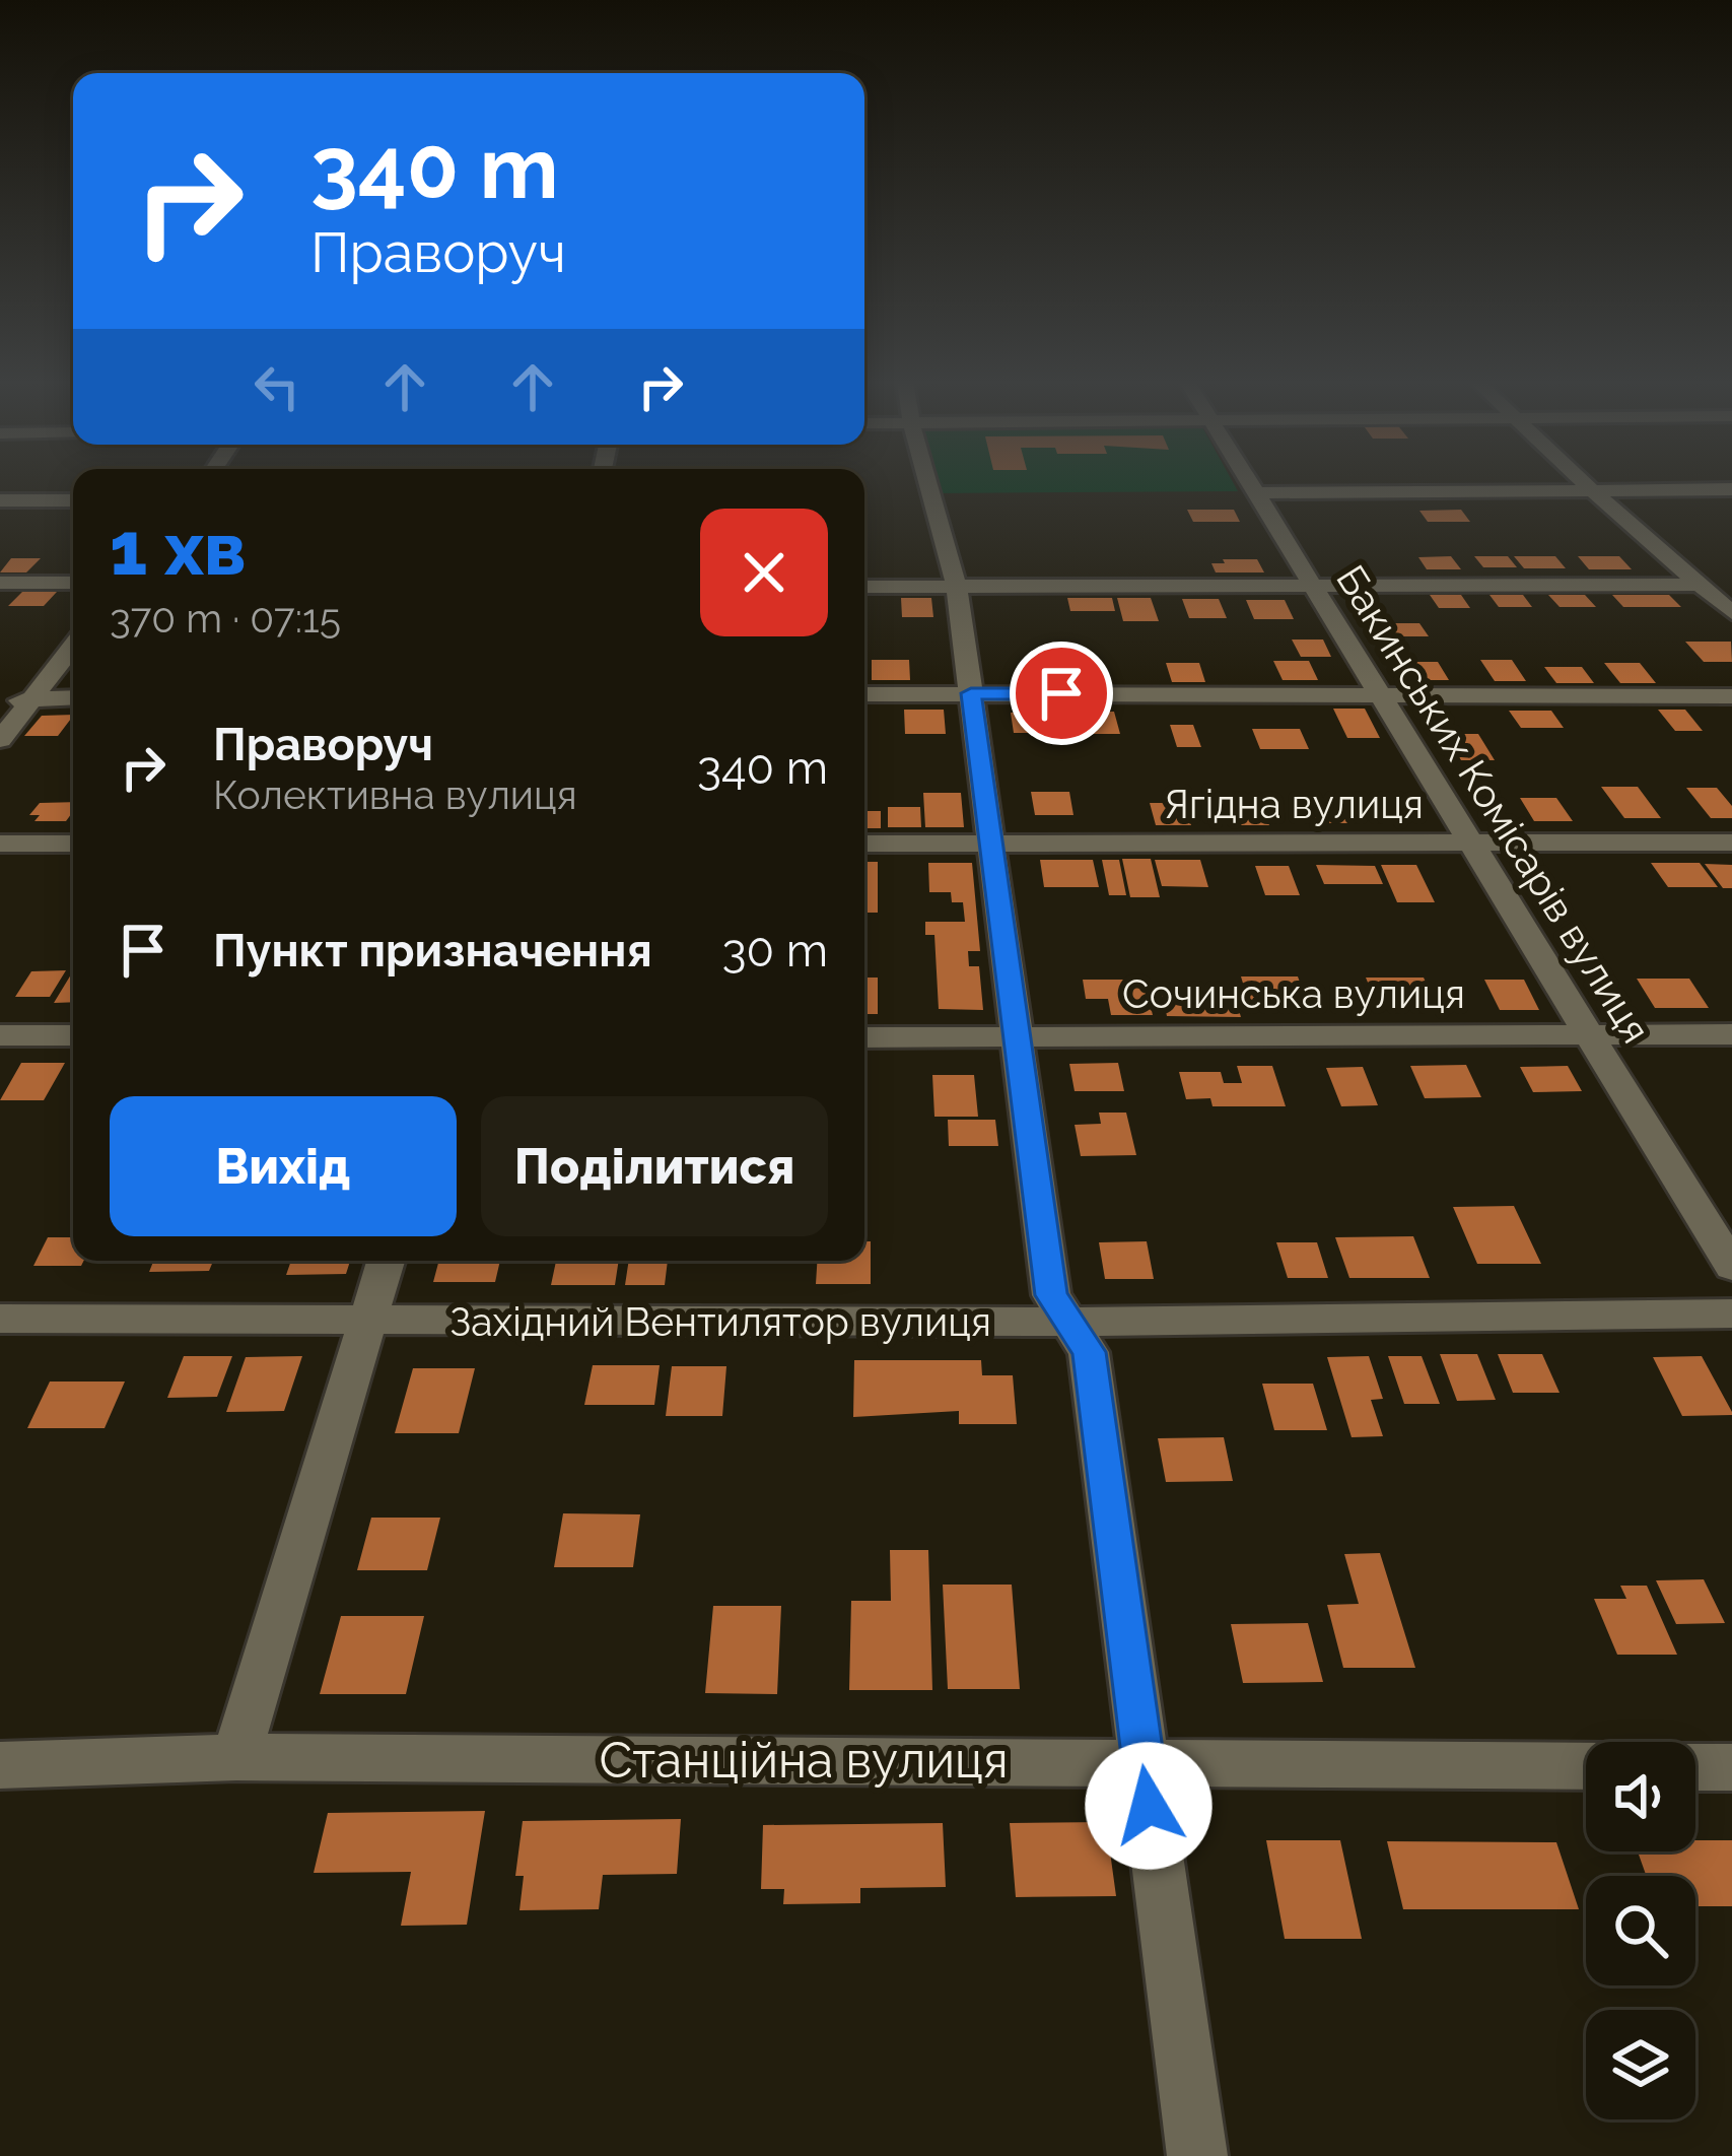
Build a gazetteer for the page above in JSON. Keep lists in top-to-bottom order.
{
  "streets": {
    "street": [
      "Ягідна вулиця",
      "Бакинських Комісарів вулиця",
      "Сочинська вулиця",
      "Західний Вентилятор вулиця",
      "Станційна вулиця"
    ]
  },
  "crossings": [
    ["Ягідна вулиця", "Бакинських Комісарів вулиця"],
    ["Бакинських Комісарів вулиця", "Сочинська вулиця"]
  ],
  "page": {
    "turn": ["340 m", "Праворуч"],
    "heading": ["1 хв", "370 m · 07:15"],
    "list": [
      {
        "name": "Праворуч",
        "note": "Колективна вулиця",
        "value": "340 m"
      },
      {
        "name": "Пункт призначення",
        "value": "30 m"
      }
    ],
    "buttons": ["Вихід", "Поділитися"]
  }
}
